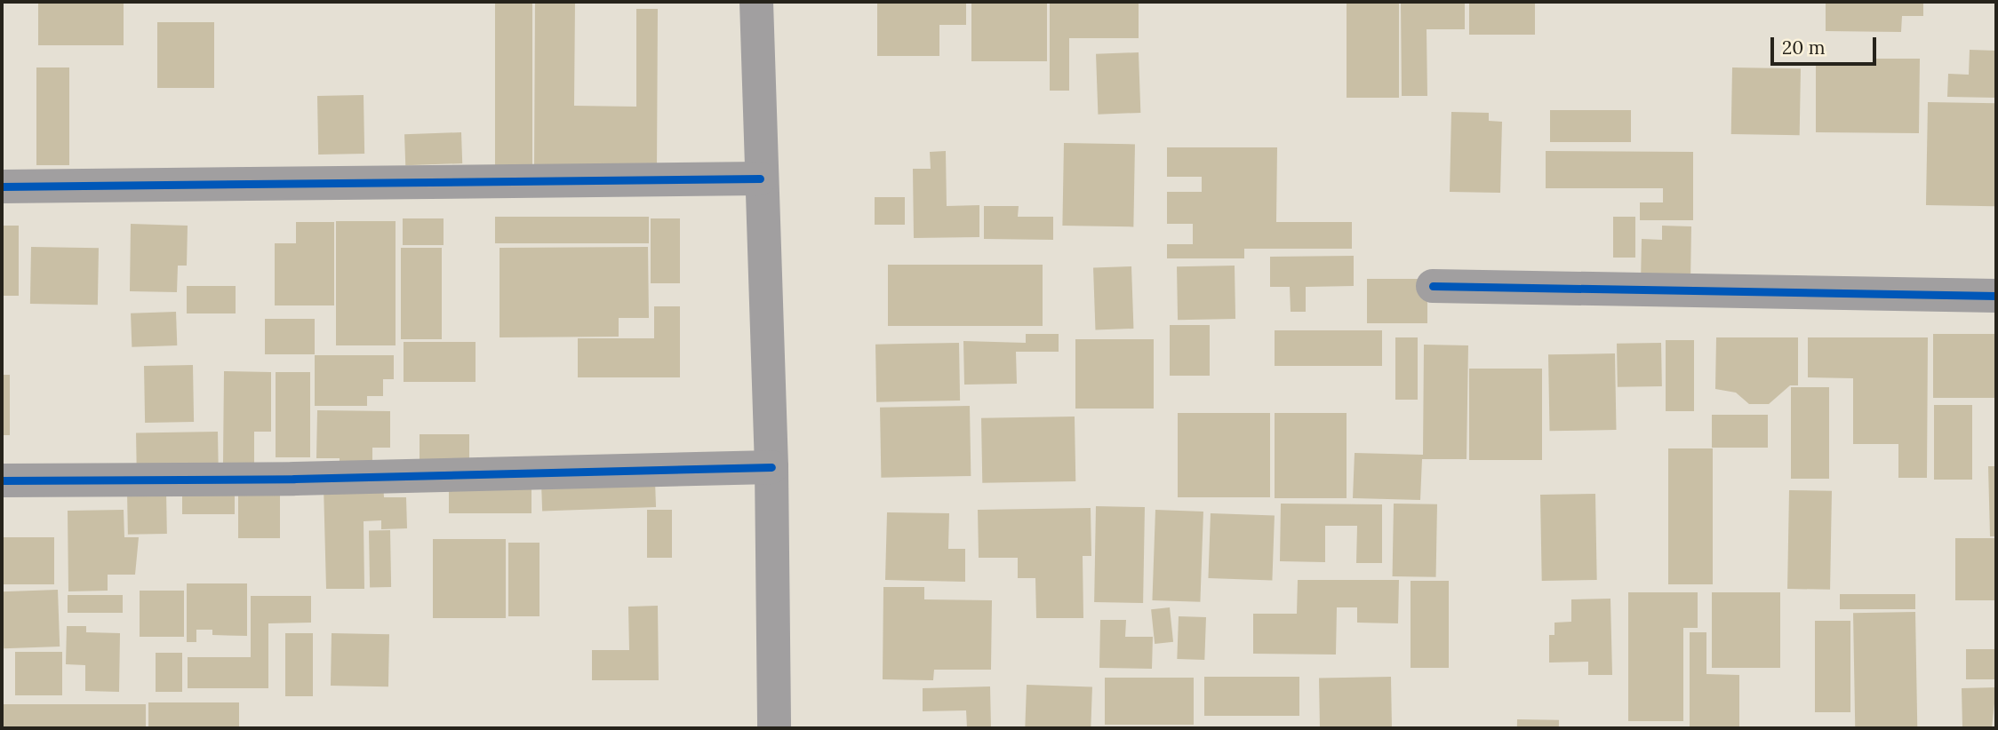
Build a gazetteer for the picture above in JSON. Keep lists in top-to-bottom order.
{
  "scale_bar": "20 m"
}
